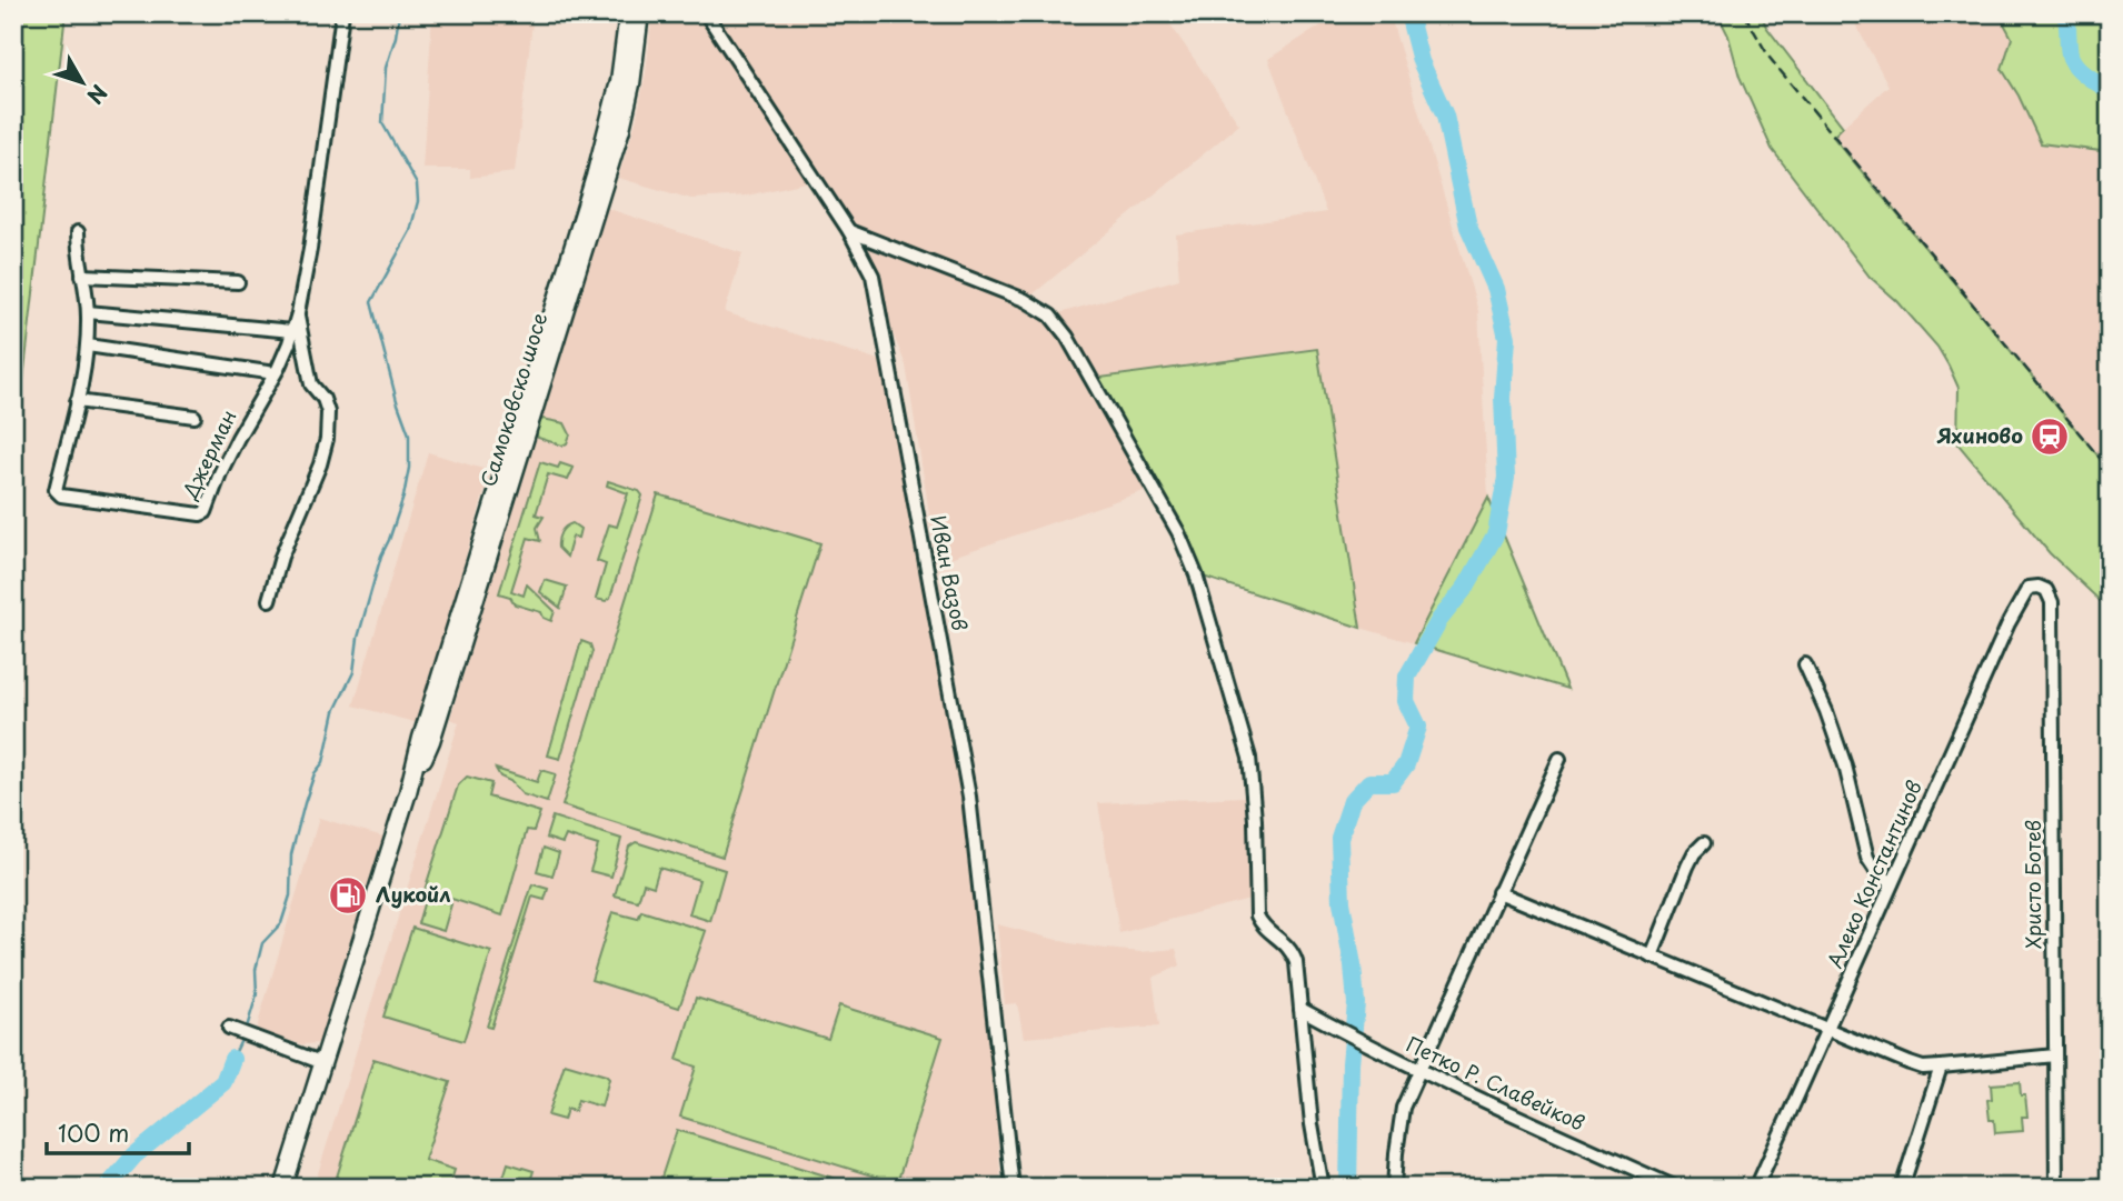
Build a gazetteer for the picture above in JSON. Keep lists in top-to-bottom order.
{
  "streets": {
    "main road": ["Самоковско шосе"],
    "street": [
      "Джерман",
      "Иван Вазов",
      "Алеко Константинов",
      "Христо Ботев",
      "Петко Р. Славейков"
    ]
  },
  "crossings": [
    ["Алеко Константинов", "Христо Ботев"]
  ],
  "places": {
    "station": ["Яхиново"],
    "fuel station": ["Лукойл"]
  },
  "scale_bar": "100 m",
  "north": "bottom right"
}
